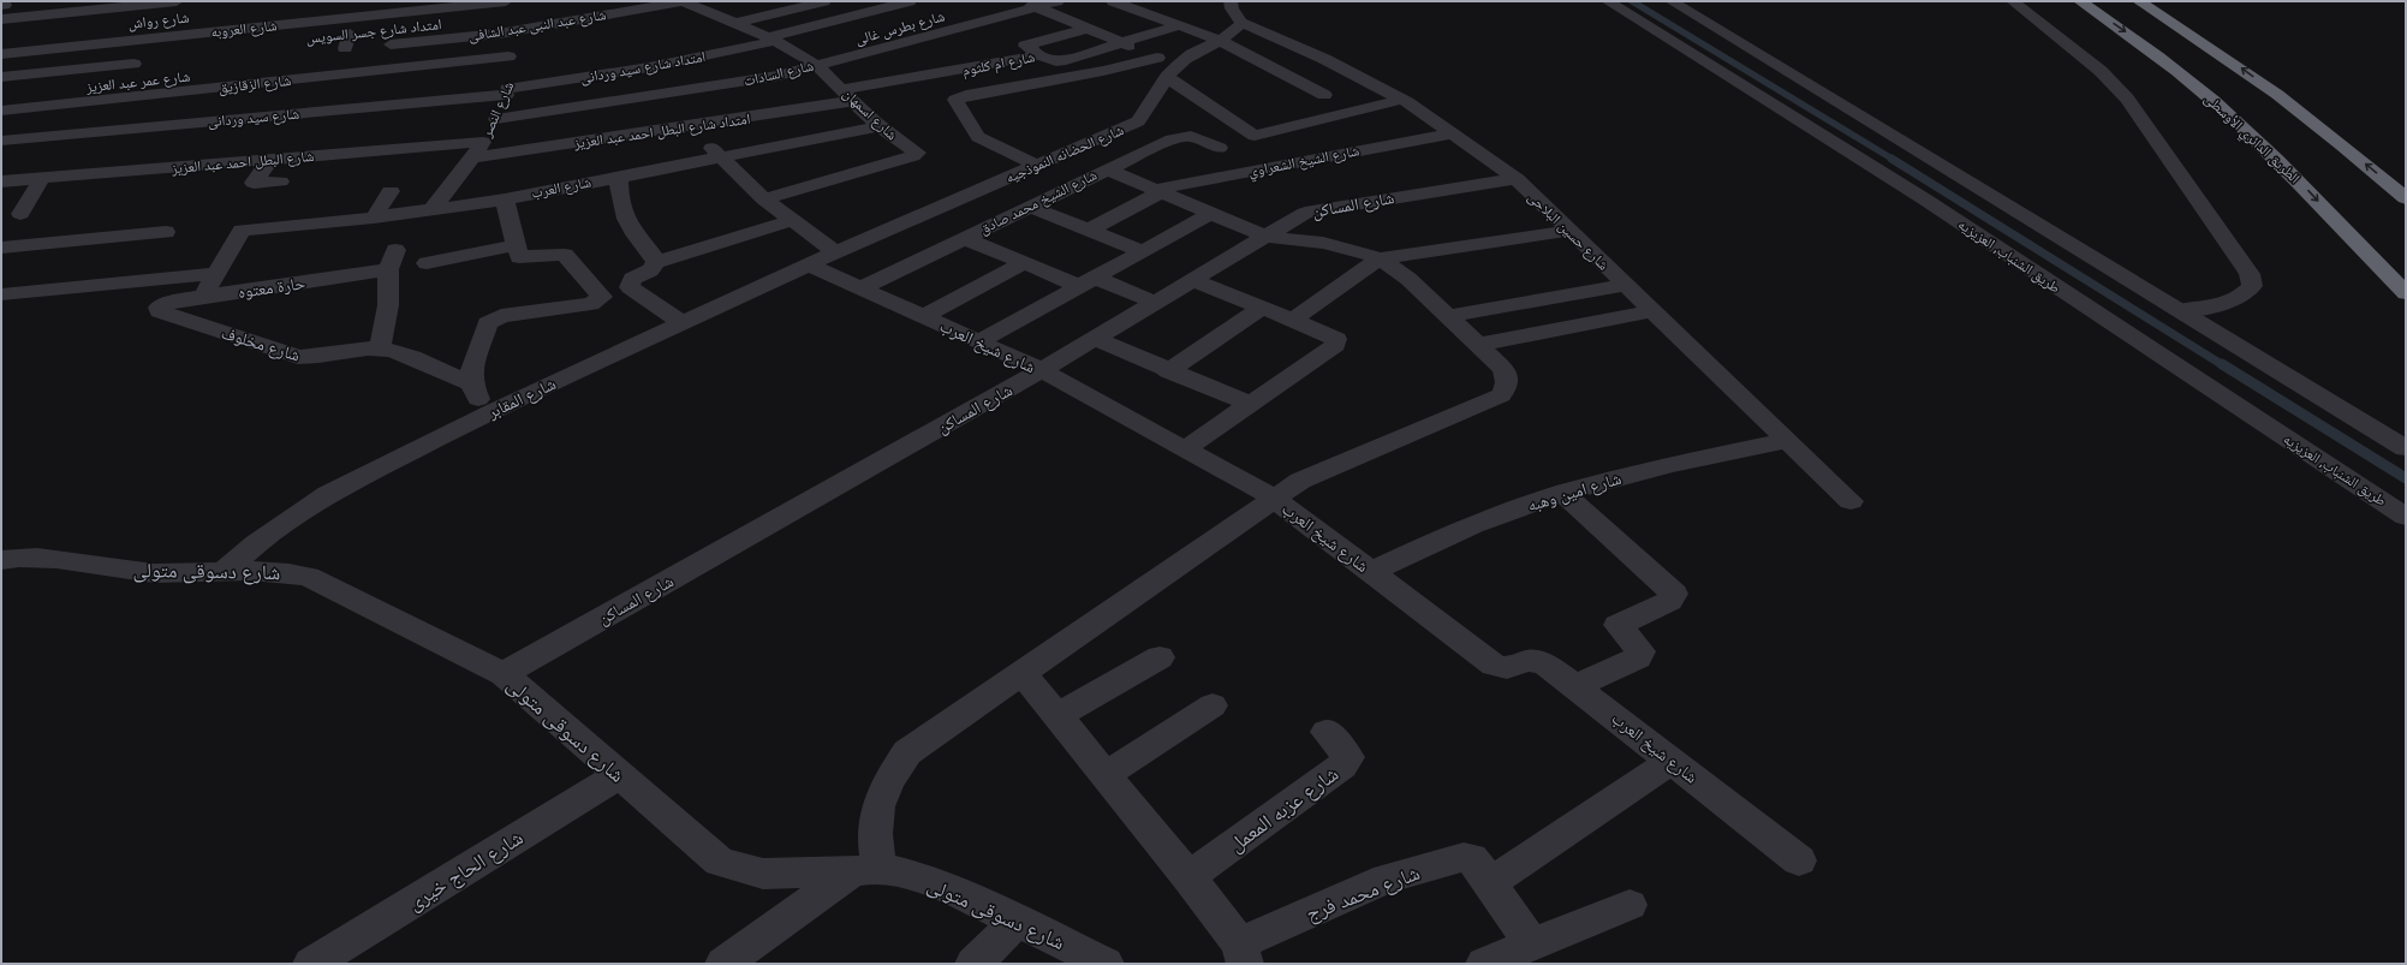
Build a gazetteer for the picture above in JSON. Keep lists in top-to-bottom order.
{
  "streets": {
    "highway": ["الطريق الدائري الأوسطى"],
    "street": [
      "شارع عبد النبى عبد الشافى",
      "شارع بطرس غالى",
      "شارع العروبه",
      "امتداد شارع جسر السويس",
      "شارع ام كلثوم",
      "امتداد شارع سيد وردانى",
      "شارع السادات",
      "شارع عمر عبد العزيز",
      "شارع الزقازيق",
      "شارع النصر",
      "شارع اسمهان",
      "شارع سيد وردانى",
      "امتداد شارع البطل احمد عبد العزيز",
      "شارع الحضانه النموذجيه",
      "شارع الشيخ الشعراوي",
      "شارع البطل احمد عبد العزيز",
      "شارع العرب",
      "شارع الشيخ محمد صادق",
      "شارع المساكن",
      "شارع حسين البلاحى",
      "طريق الشنباب, العزيزيه",
      "حارة معتوه",
      "شارع مخلوف",
      "شارع شيخ العرب",
      "شارع المقابر",
      "شارع امين وهبه",
      "شارع دسوقى متولى",
      "شارع عزبه المعمل",
      "شارع الحاج خيرى",
      "شارع محمد فرج"
    ]
  },
  "crossings": [
    ["شارع عبد النبى عبد الشافى", "شارع العروبه"],
    ["شارع عبد النبى عبد الشافى", "امتداد شارع جسر السويس"],
    ["شارع عبد النبى عبد الشافى", "شارع عمر عبد العزيز"],
    ["شارع عبد النبى عبد الشافى", "شارع النصر"],
    ["شارع عبد النبى عبد الشافى", "شارع اسمهان"],
    ["شارع العروبه", "امتداد شارع جسر السويس"],
    ["شارع العروبه", "شارع النصر"],
    ["امتداد شارع جسر السويس", "شارع النصر"],
    ["شارع ام كلثوم", "شارع اسمهان"],
    ["شارع ام كلثوم", "امتداد شارع البطل احمد عبد العزيز"],
    ["امتداد شارع سيد وردانى", "شارع النصر"],
    ["امتداد شارع سيد وردانى", "شارع اسمهان"],
    ["امتداد شارع سيد وردانى", "شارع سيد وردانى"],
    ["شارع السادات", "شارع النصر"],
    ["شارع السادات", "شارع اسمهان"],
    ["شارع الزقازيق", "شارع النصر"],
    ["شارع النصر", "شارع سيد وردانى"],
    ["شارع النصر", "امتداد شارع البطل احمد عبد العزيز"],
    ["شارع النصر", "شارع البطل احمد عبد العزيز"],
    ["شارع النصر", "شارع العرب"],
    ["شارع اسمهان", "امتداد شارع البطل احمد عبد العزيز"],
    ["شارع اسمهان", "شارع العرب"],
    ["شارع الحضانه النموذجيه", "شارع حسين البلاحى"],
    ["شارع الحضانه النموذجيه", "شارع المقابر"],
    ["شارع الشيخ الشعراوي", "شارع حسين البلاحى"],
    ["شارع الشيخ محمد صادق", "شارع شيخ العرب"],
    ["شارع المساكن", "شارع حسين البلاحى"],
    ["شارع المساكن", "شارع شيخ العرب"],
    ["شارع المساكن", "شارع دسوقى متولى"],
    ["شارع حسين البلاحى", "شارع امين وهبه"],
    ["حارة معتوه", "شارع مخلوف"],
    ["شارع شيخ العرب", "شارع المقابر"],
    ["شارع شيخ العرب", "شارع امين وهبه"],
    ["شارع المقابر", "شارع دسوقى متولى"],
    ["شارع دسوقى متولى", "شارع الحاج خيرى"]
  ]
}
